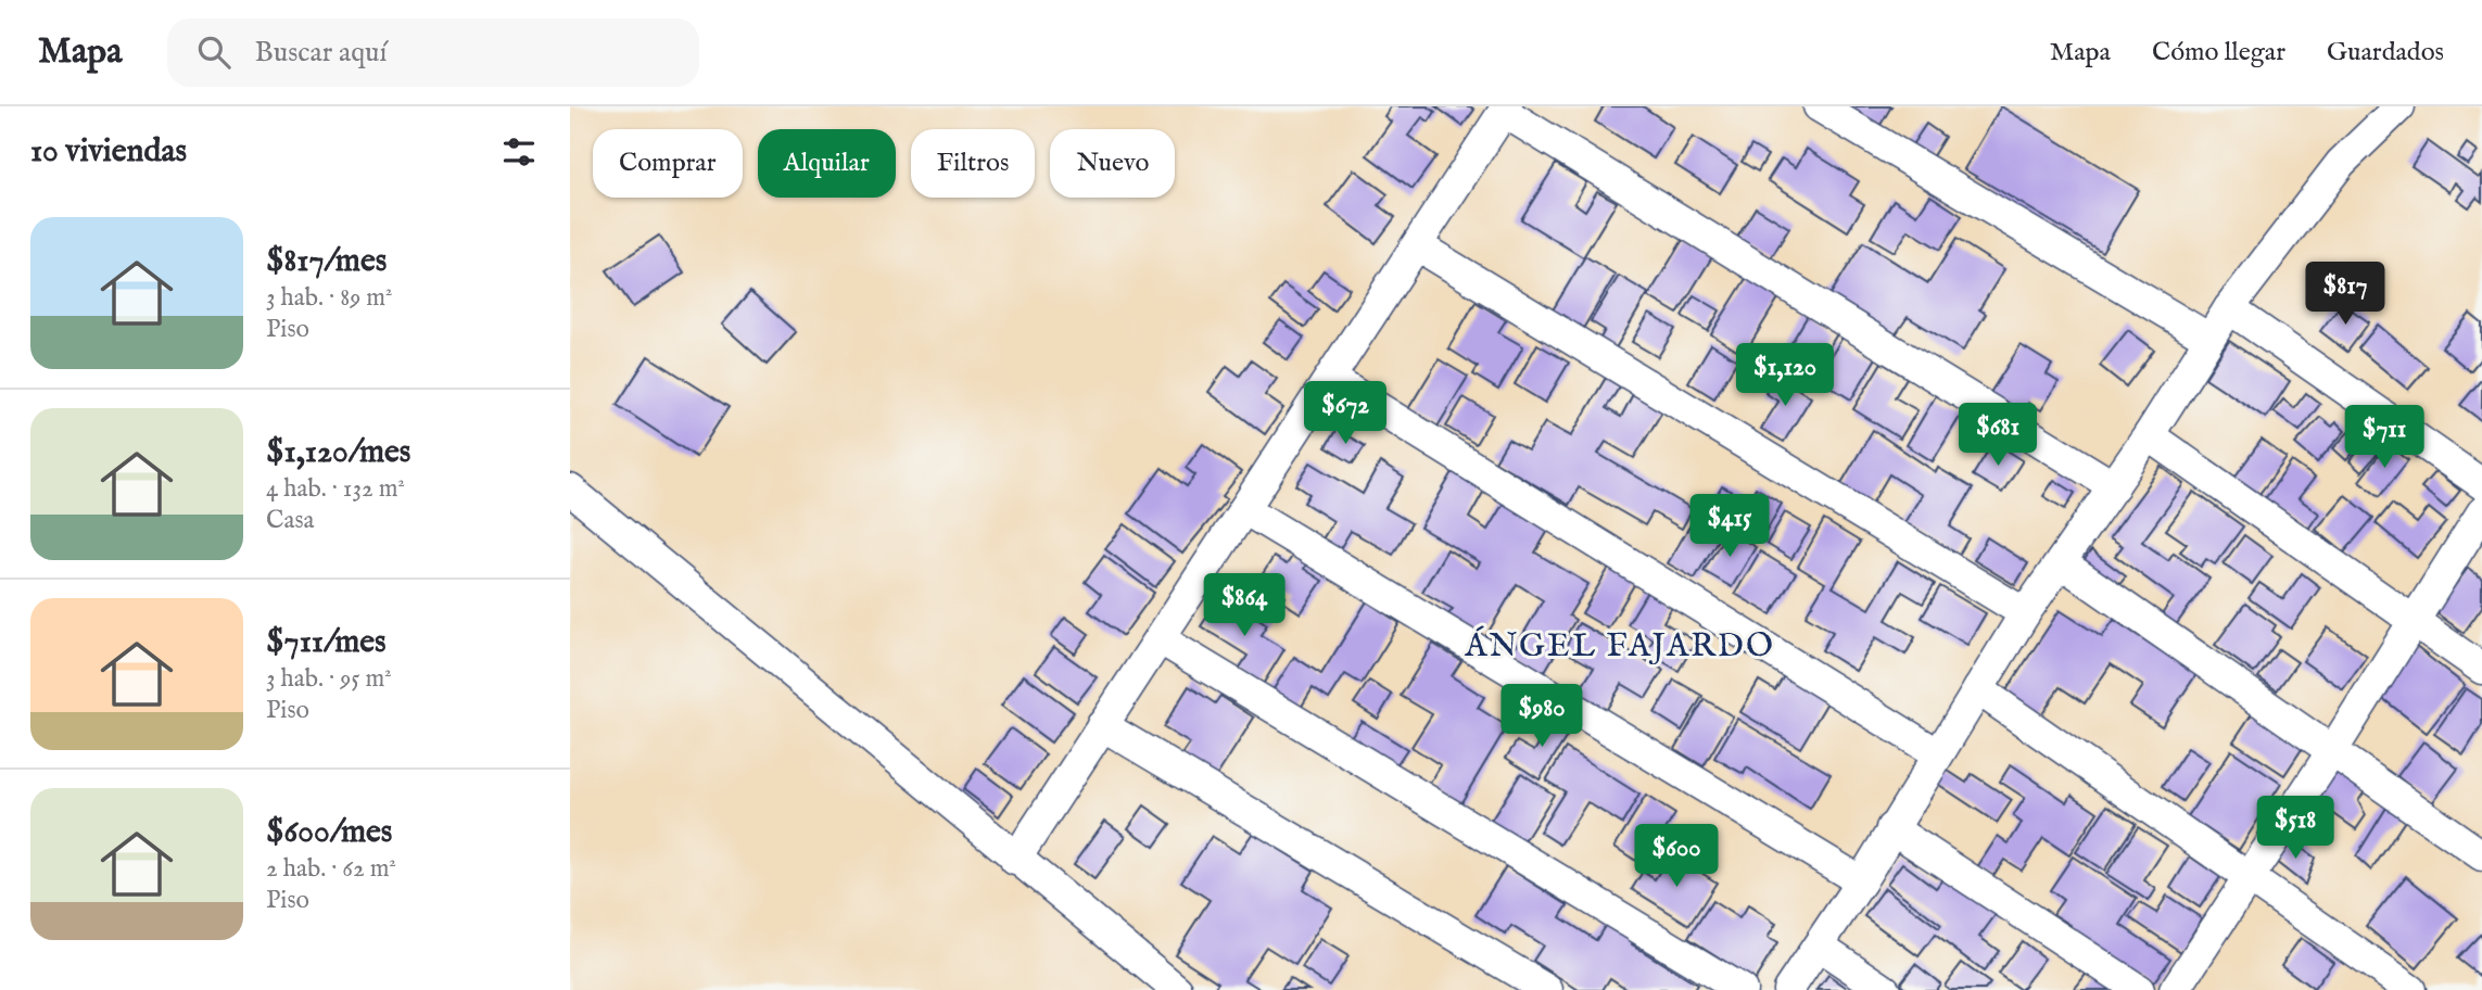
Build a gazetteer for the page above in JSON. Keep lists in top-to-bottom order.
{
  "districts": ["ÁNGEL FAJARDO"],
  "page": {
    "header": "Mapa",
    "search": "Buscar aquí",
    "nav": ["Mapa", "Cómo llegar", "Guardados"],
    "heading": "10 viviendas",
    "chip": [
      "Comprar",
      "Alquilar",
      "Filtros",
      "Nuevo"
    ],
    "list": [
      {
        "name": "$817/mes",
        "note": "3 hab. · 89 m² · Piso"
      },
      {
        "name": "$1,120/mes",
        "note": "4 hab. · 132 m² · Casa"
      },
      {
        "name": "$711/mes",
        "note": "3 hab. · 95 m² · Piso"
      },
      {
        "name": "$600/mes",
        "note": "2 hab. · 62 m² · Piso"
      }
    ],
    "price": [
      "$817",
      "$1,120",
      "$672",
      "$681",
      "$711",
      "$415",
      "$864",
      "$980",
      "$518",
      "$600"
    ]
  }
}
